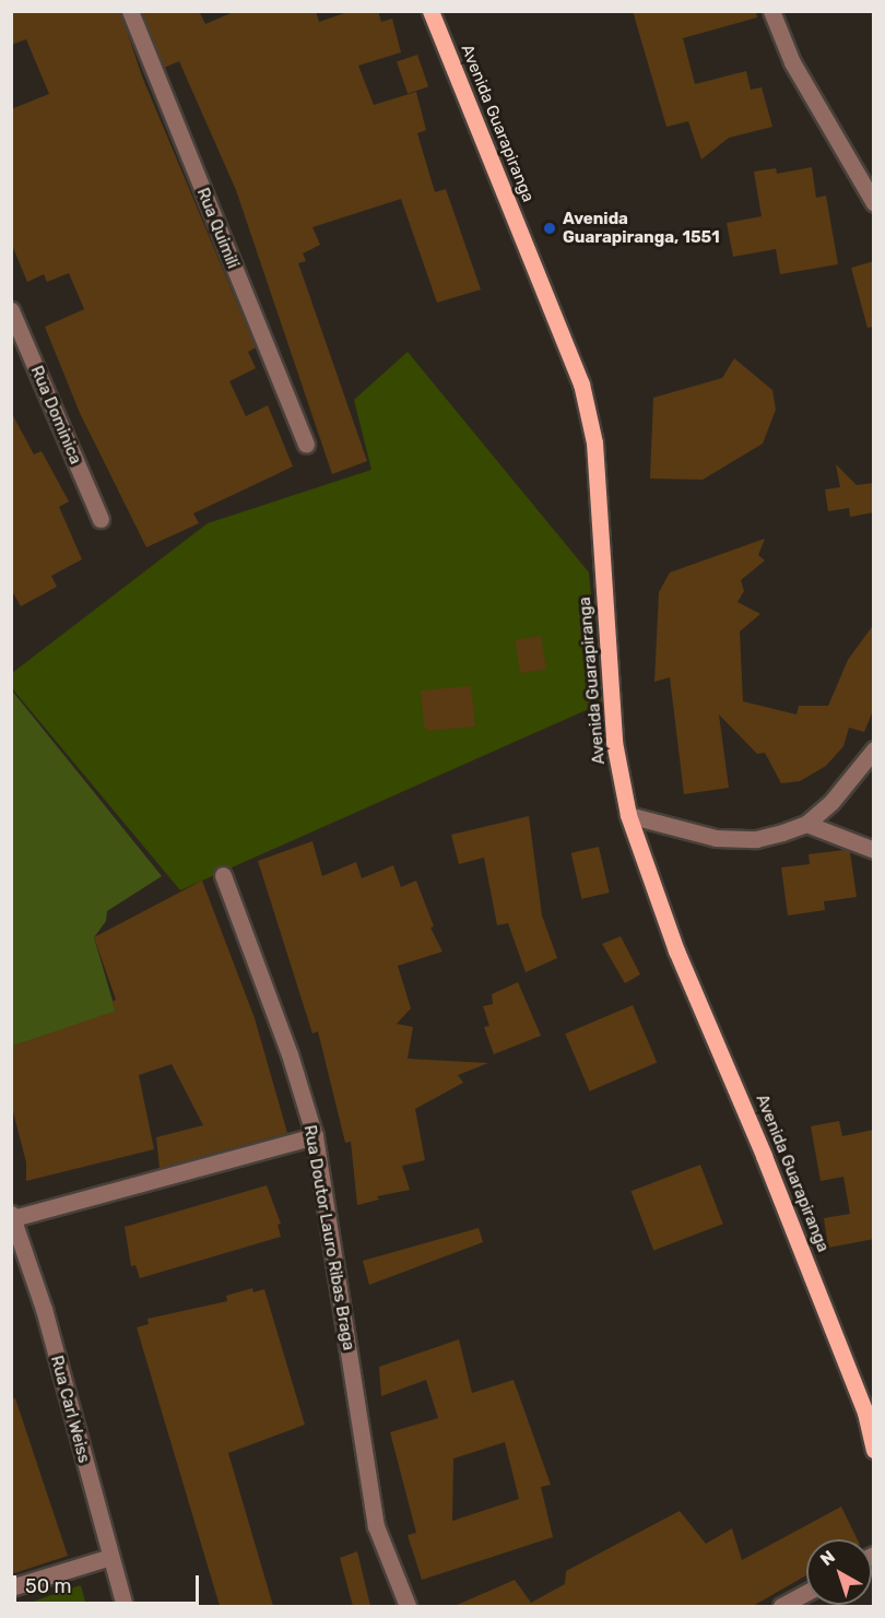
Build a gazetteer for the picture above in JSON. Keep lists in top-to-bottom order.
{
  "streets": {
    "main road": ["Avenida Guarapiranga"],
    "street": [
      "Rua Quimili",
      "Rua Dominica",
      "Rua Doutor Lauro Ribas Braga",
      "Rua Carl Weiss"
    ]
  },
  "places": ["Avenida Guarapiranga, 1551"],
  "scale_bar": "50 m",
  "north": "top left"
}
